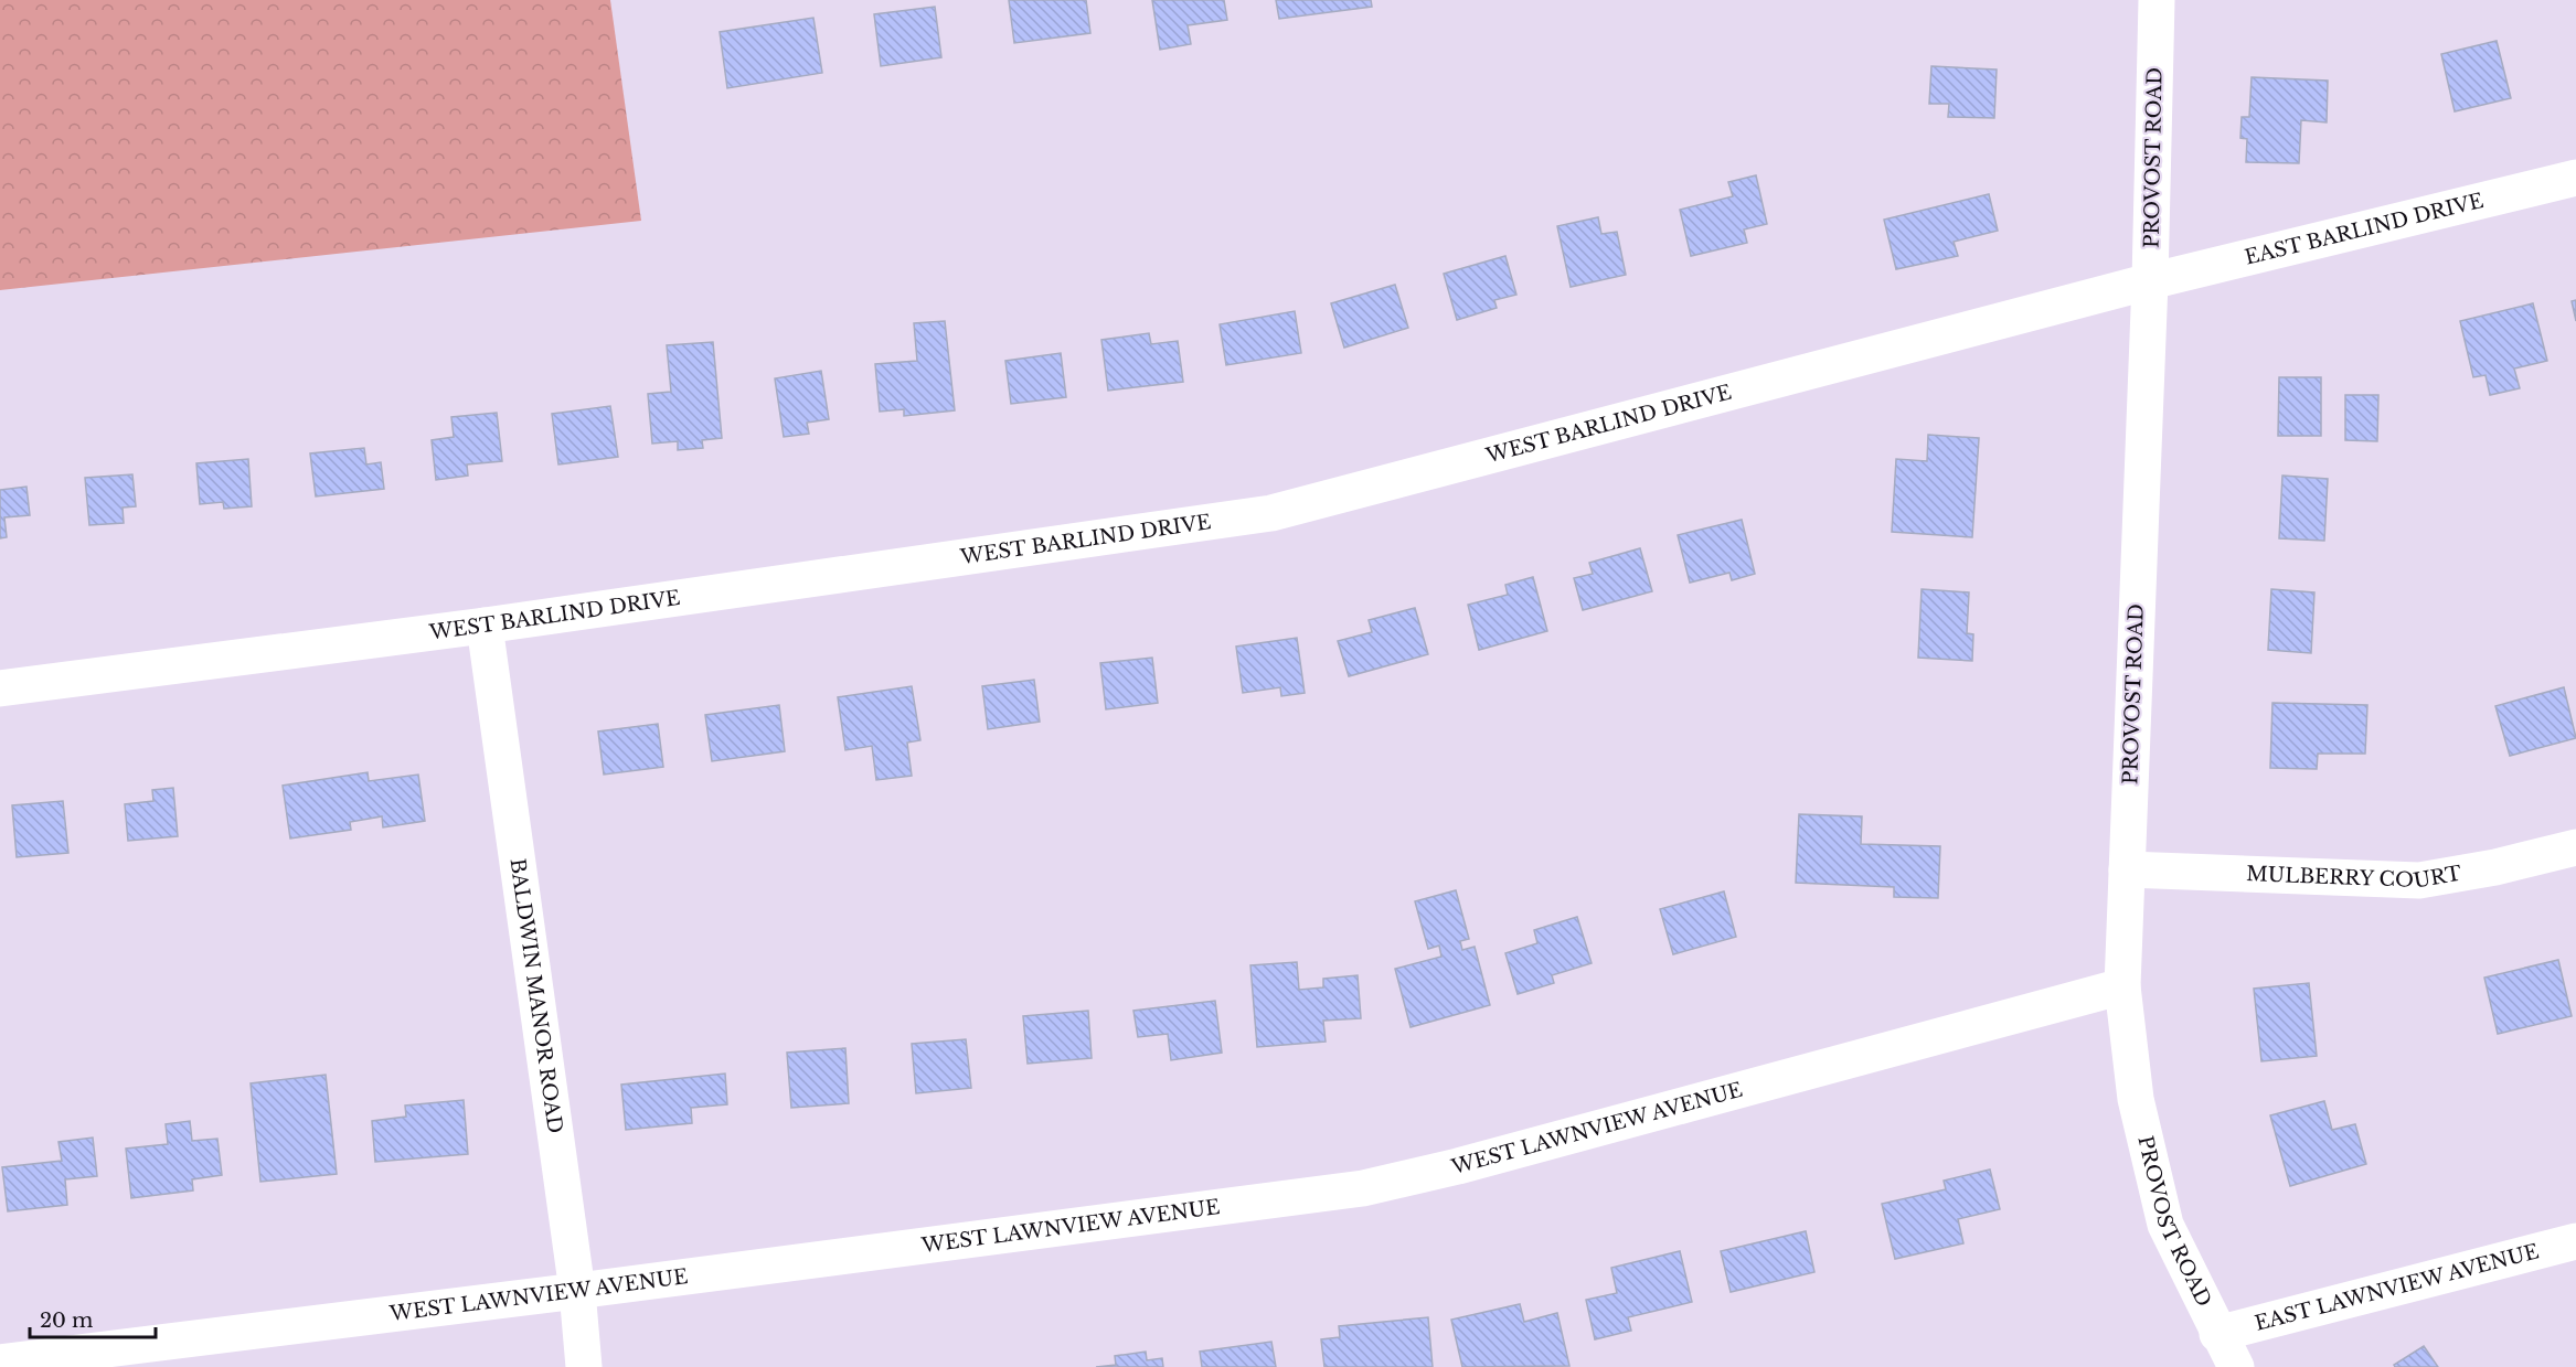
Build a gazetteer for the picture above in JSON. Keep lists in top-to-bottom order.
{
  "streets": {
    "street": [
      "PROVOST ROAD",
      "EAST BARLIND DRIVE",
      "WEST BARLIND DRIVE",
      "MULBERRY COURT",
      "BALDWIN MANOR ROAD",
      "WEST LAWNVIEW AVENUE",
      "EAST LAWNVIEW AVENUE"
    ]
  },
  "crossings": [
    ["PROVOST ROAD", "EAST BARLIND DRIVE"],
    ["PROVOST ROAD", "WEST BARLIND DRIVE"],
    ["PROVOST ROAD", "MULBERRY COURT"],
    ["PROVOST ROAD", "WEST LAWNVIEW AVENUE"],
    ["PROVOST ROAD", "EAST LAWNVIEW AVENUE"],
    ["EAST BARLIND DRIVE", "WEST BARLIND DRIVE"],
    ["WEST BARLIND DRIVE", "BALDWIN MANOR ROAD"],
    ["BALDWIN MANOR ROAD", "WEST LAWNVIEW AVENUE"]
  ],
  "scale_bar": "20 m"
}
